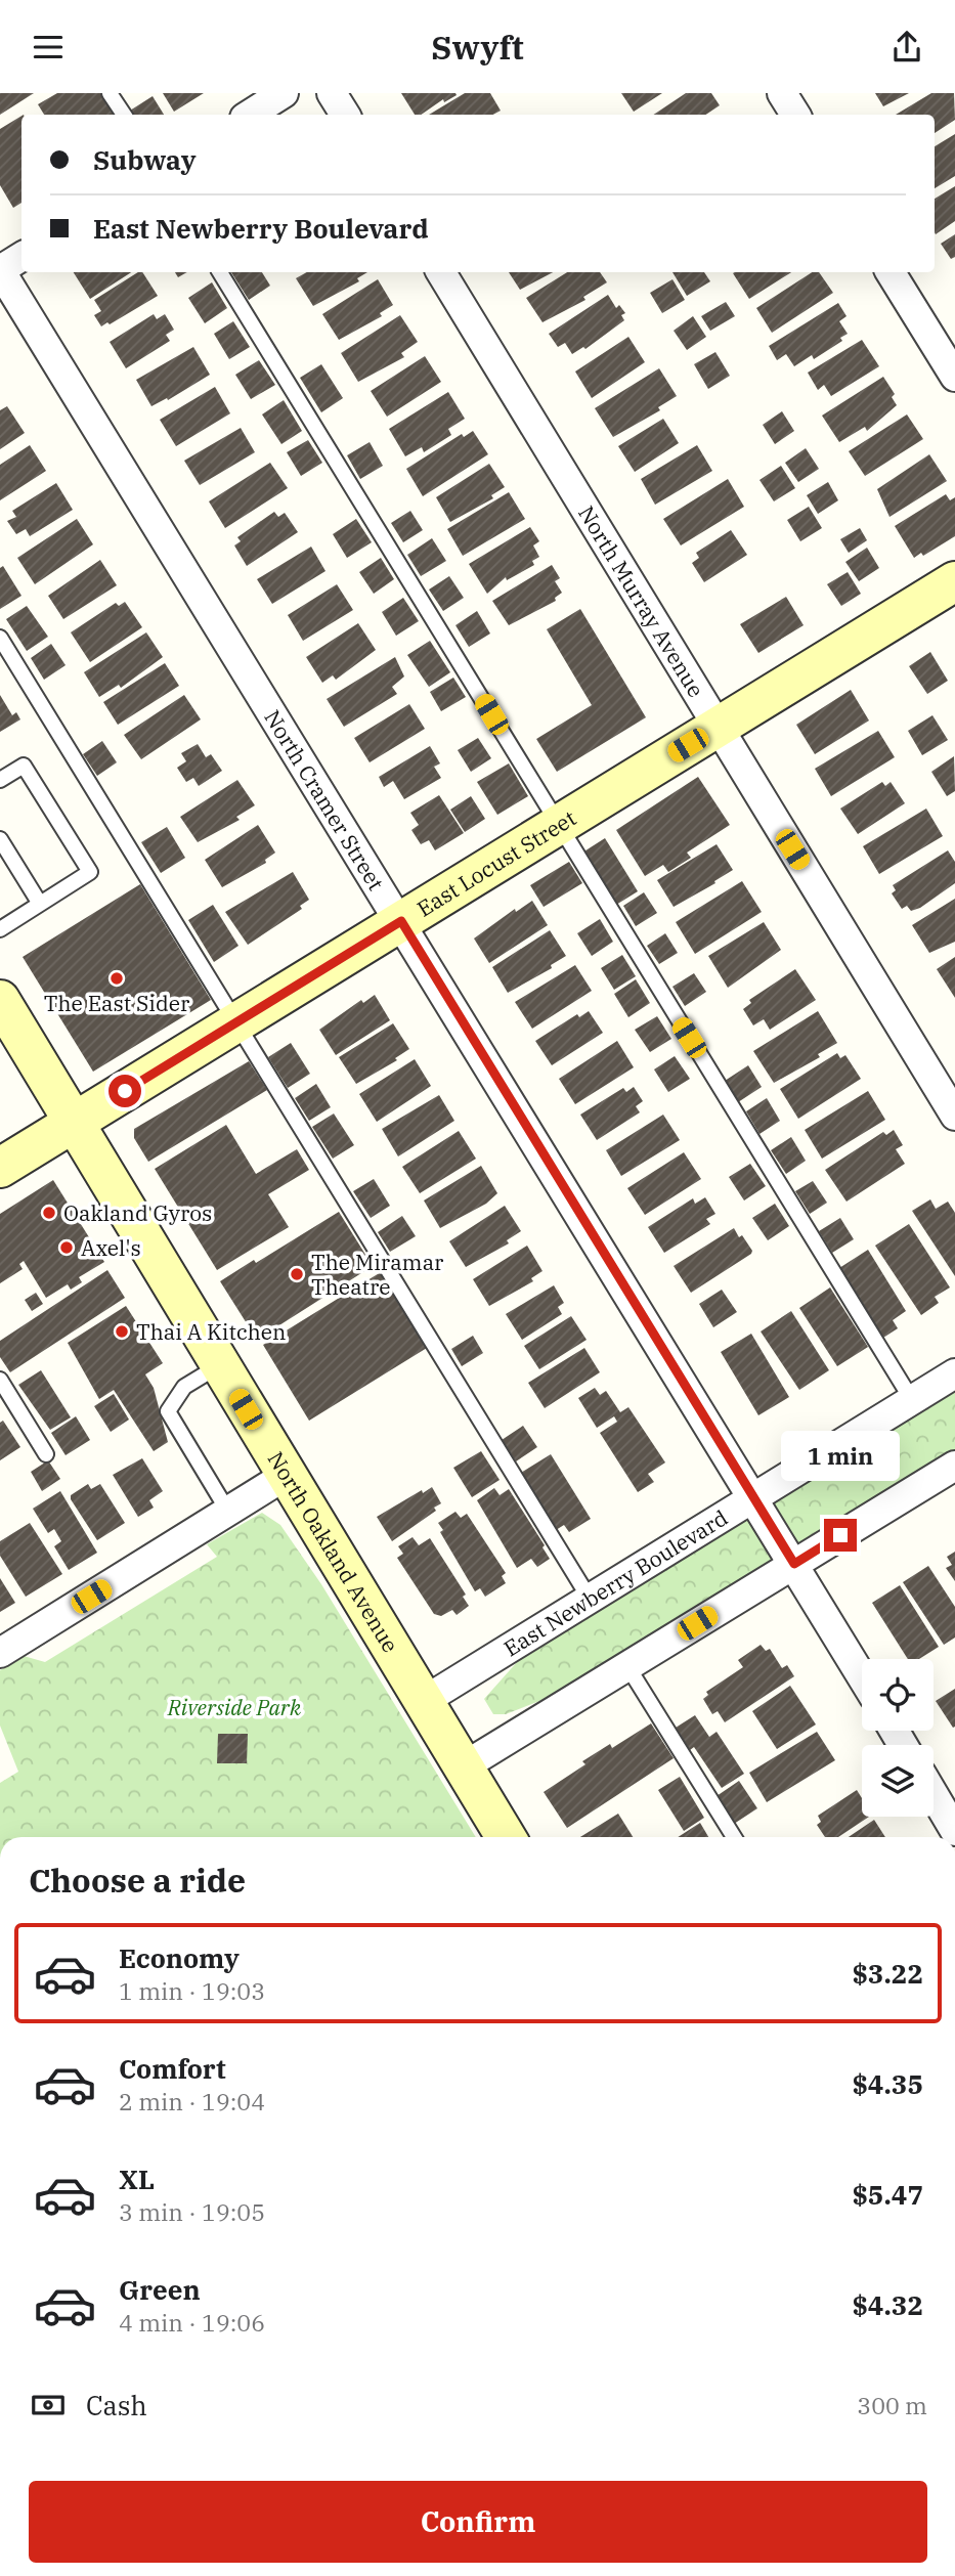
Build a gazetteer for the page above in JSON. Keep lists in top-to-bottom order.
{
  "streets": {
    "main road": ["East Locust Street", "North Oakland Avenue"],
    "street": ["North Murray Avenue", "North Cramer Street", "East Newberry Boulevard"]
  },
  "crossings": [
    ["North Murray Avenue", "East Locust Street"],
    ["North Cramer Street", "East Locust Street"],
    ["North Cramer Street", "East Newberry Boulevard"],
    ["East Locust Street", "North Oakland Avenue"],
    ["North Oakland Avenue", "East Newberry Boulevard"]
  ],
  "parks": ["Riverside Park"],
  "places": [
    "The East Sider",
    "Oakland Gyros",
    "Axel's",
    "The Miramar Theatre",
    "Thai A Kitchen"
  ],
  "page": {
    "header": "Swyft",
    "banner": ["Subway", "East Newberry Boulevard"],
    "bubble": "1 min",
    "heading": "Choose a ride",
    "list": [
      {
        "name": "Economy",
        "note": "1 min · 19:03",
        "value": "$3.22"
      },
      {
        "name": "Comfort",
        "note": "2 min · 19:04",
        "value": "$4.35"
      },
      {
        "name": "XL",
        "note": "3 min · 19:05",
        "value": "$5.47"
      },
      {
        "name": "Green",
        "note": "4 min · 19:06",
        "value": "$4.32"
      }
    ],
    "pay": ["Cash", "300 m"],
    "buttons": "Confirm"
  }
}
